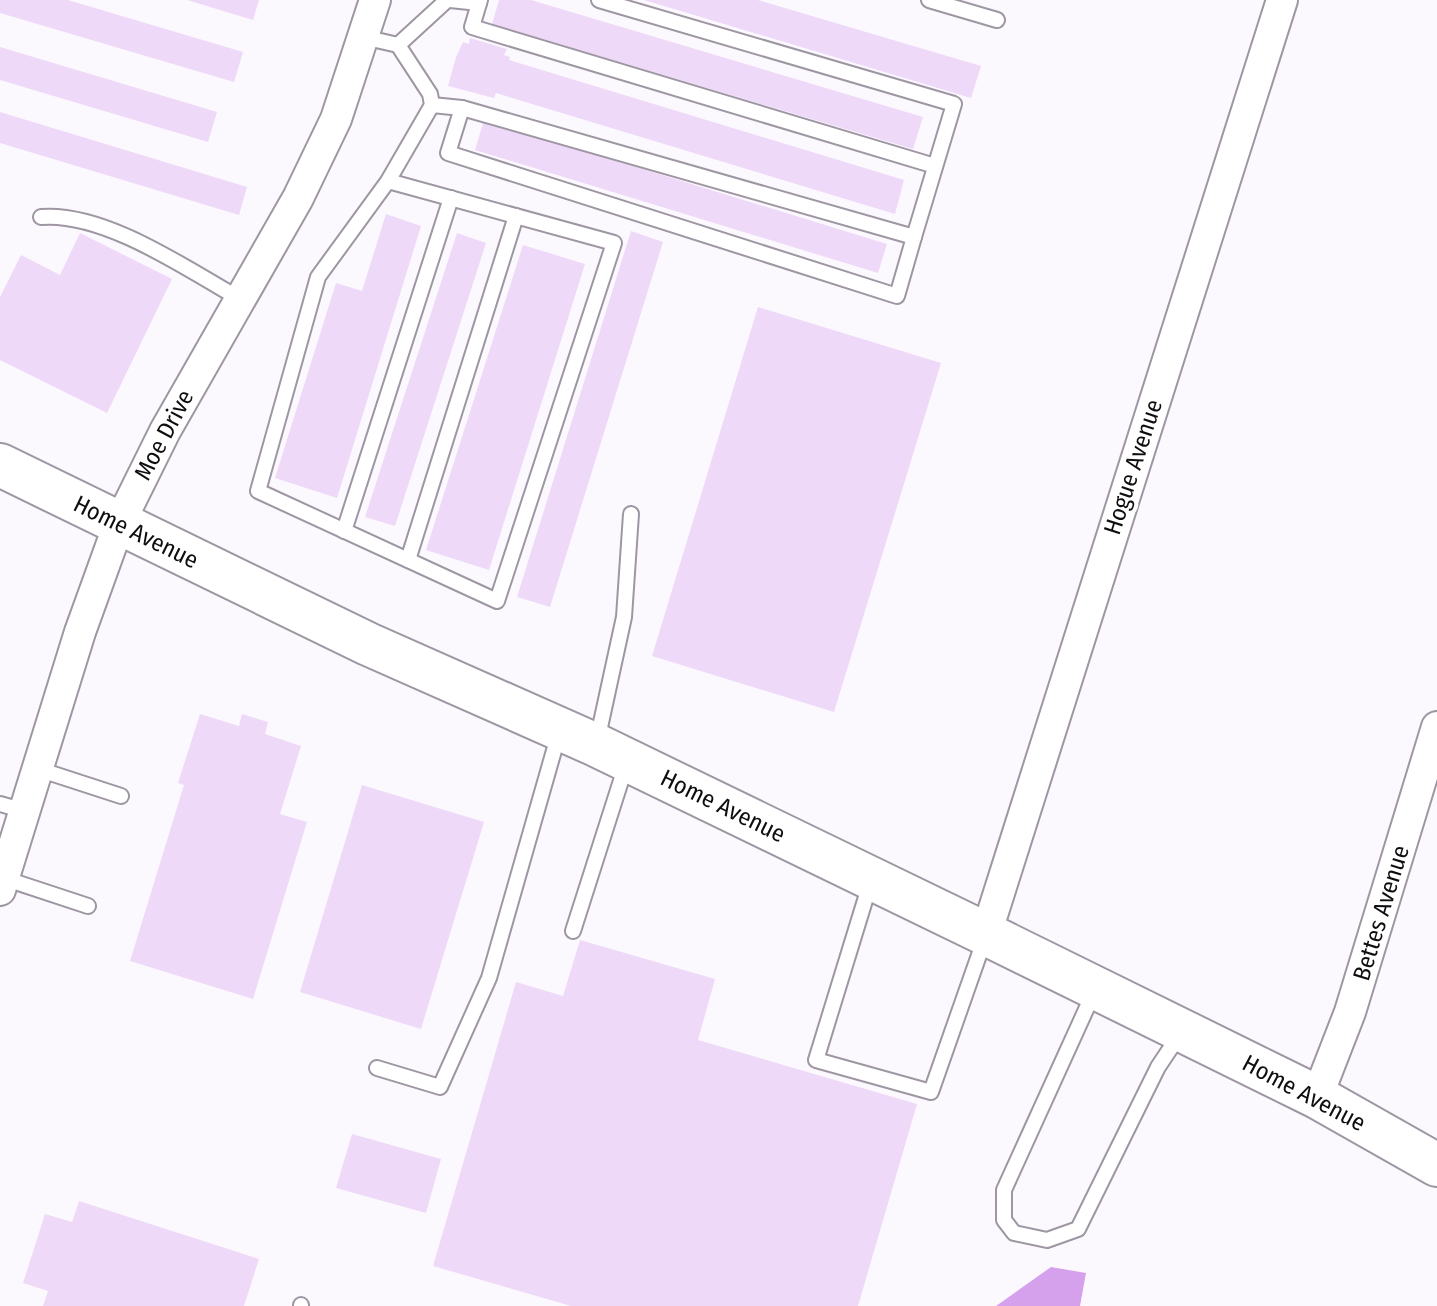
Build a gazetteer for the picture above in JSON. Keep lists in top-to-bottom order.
{
  "streets": {
    "street": [
      "Moe Drive",
      "Hogue Avenue",
      "Home Avenue",
      "Bettes Avenue"
    ]
  },
  "crossings": [
    ["Moe Drive", "Home Avenue"],
    ["Hogue Avenue", "Home Avenue"],
    ["Home Avenue", "Bettes Avenue"]
  ]
}
